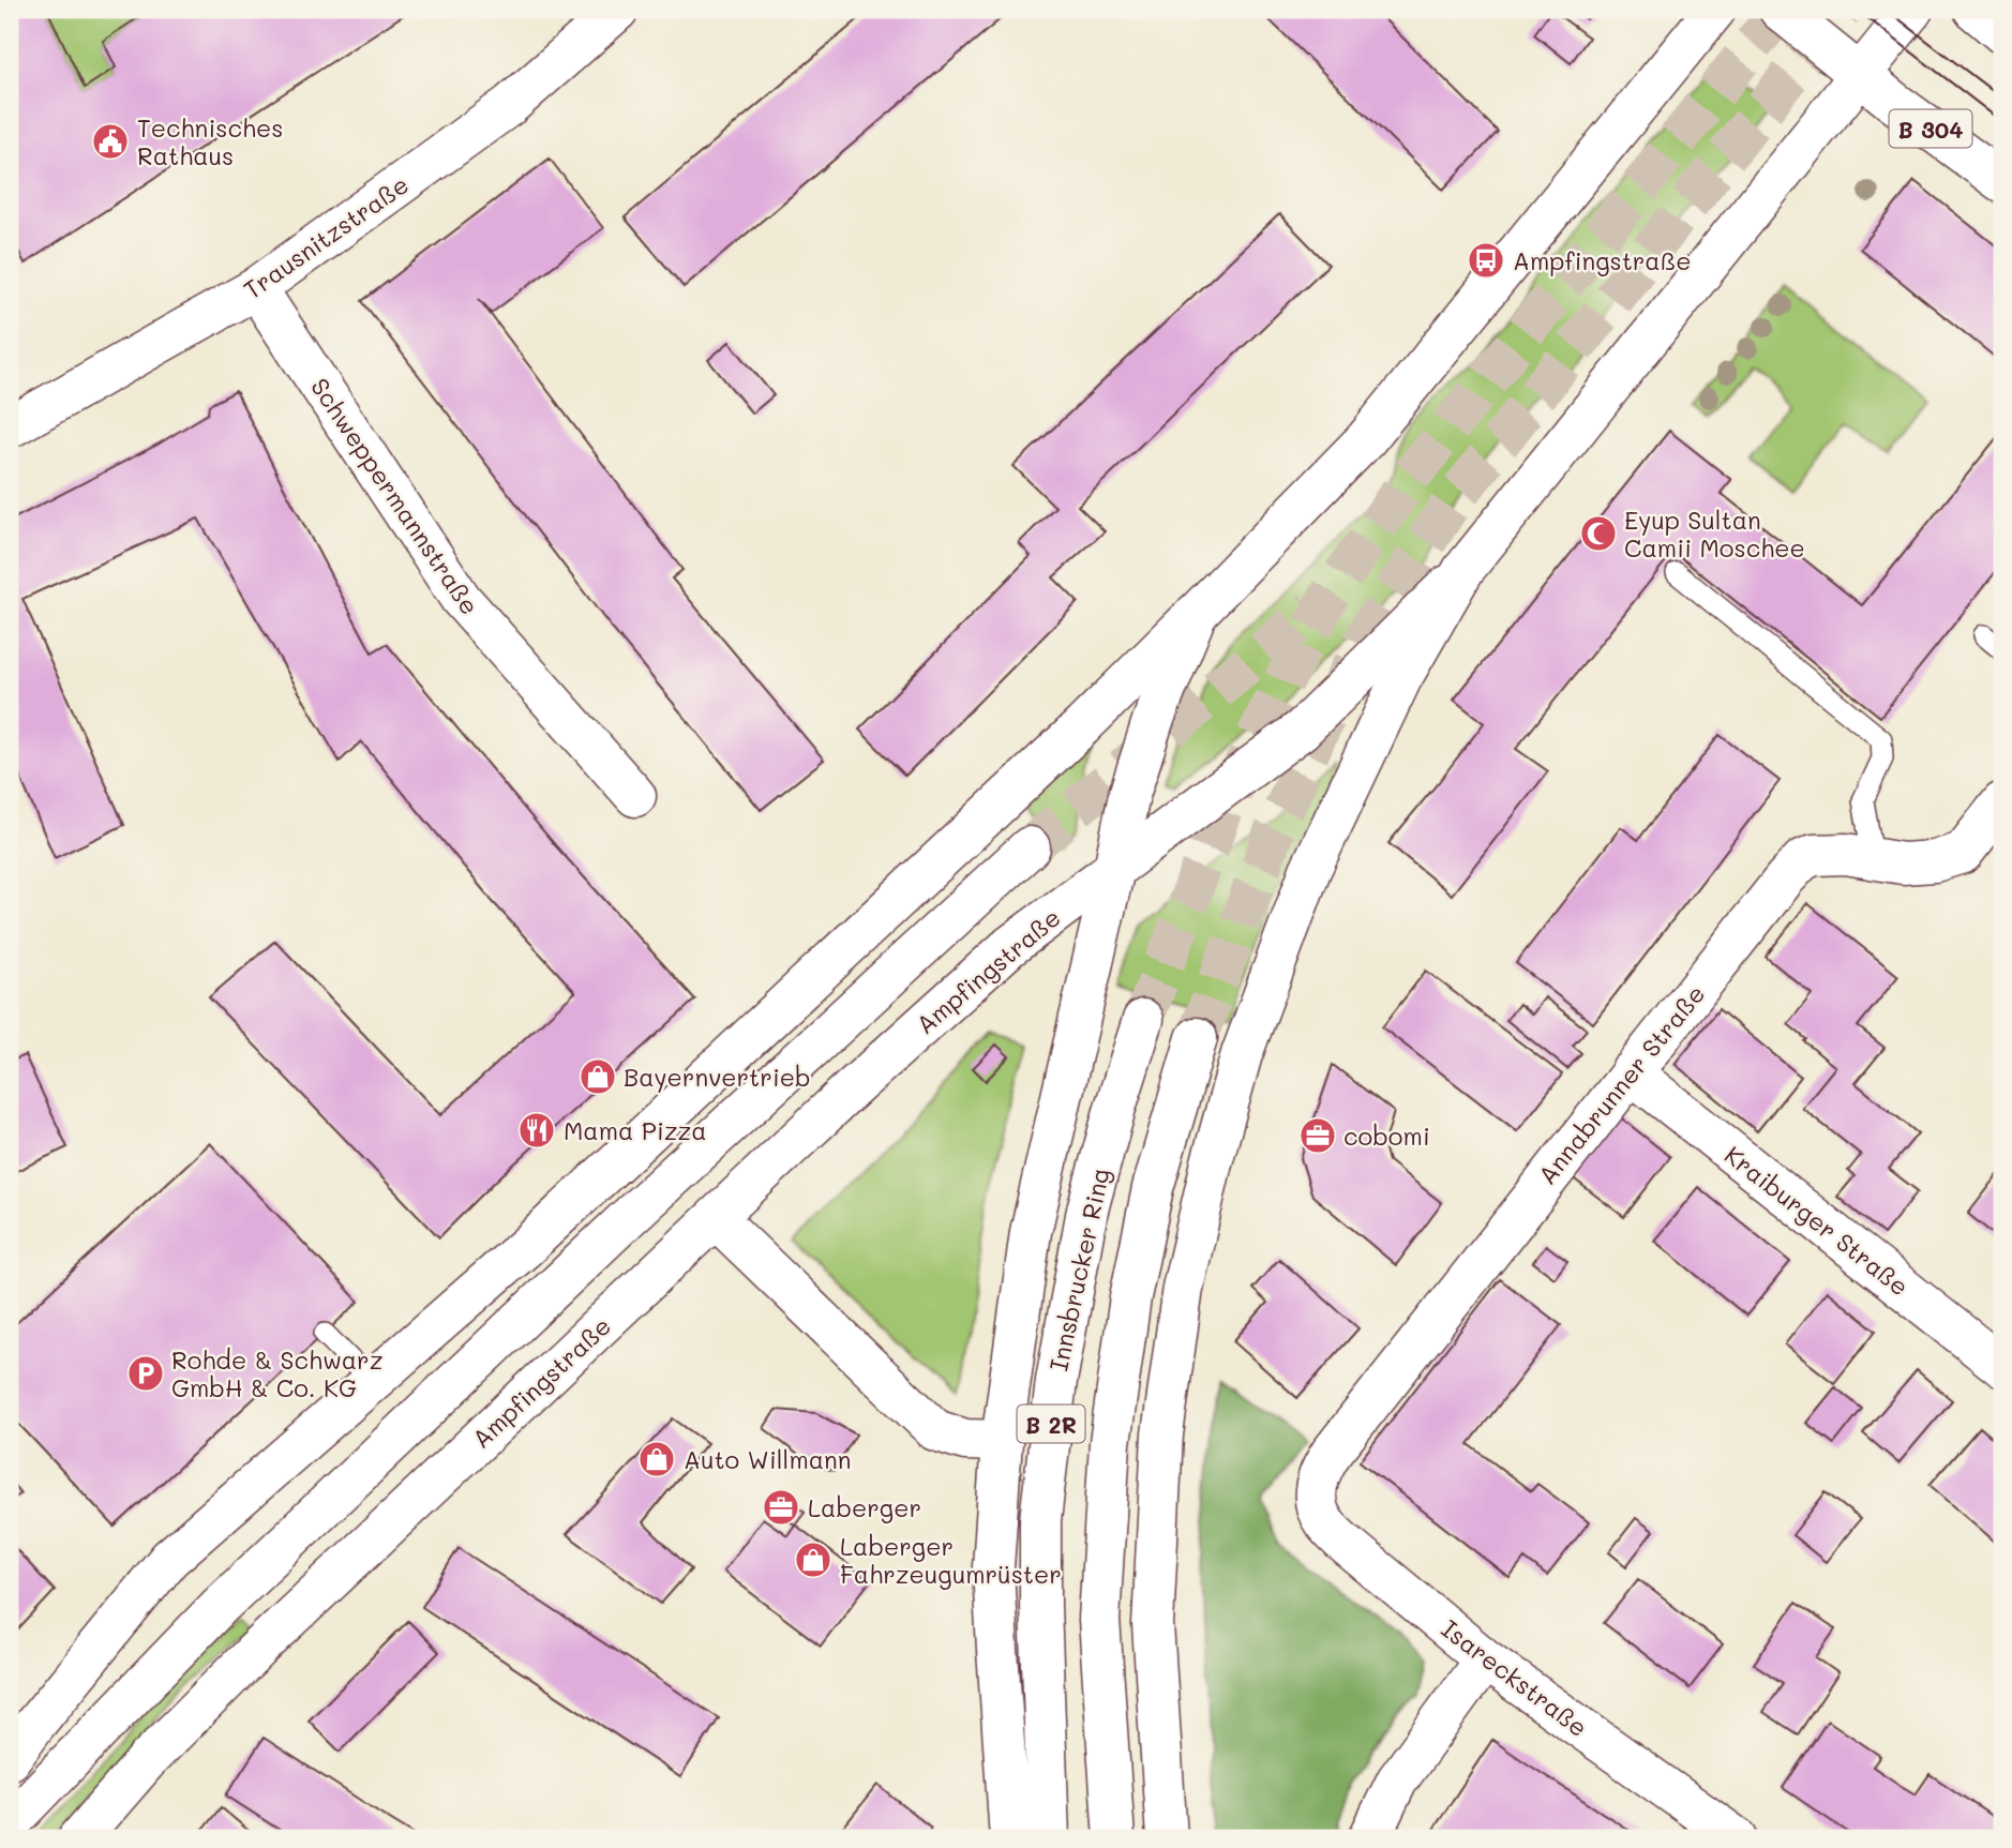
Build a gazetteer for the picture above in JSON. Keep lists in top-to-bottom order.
{
  "streets": {
    "main road": [
      "B 304",
      "Trausnitzstraße",
      "Schweppermannstraße",
      "Ampfingstraße",
      "Annabrunner Straße",
      "Kraiburger Straße",
      "Innsbrucker Ring",
      "B 2R",
      "Isareckstraße"
    ]
  },
  "crossings": [
    ["B 304", "Ampfingstraße"],
    ["Trausnitzstraße", "Schweppermannstraße"],
    ["Annabrunner Straße", "Kraiburger Straße"],
    ["Annabrunner Straße", "Isareckstraße"]
  ],
  "places": {
    "public building": ["Technisches Rathaus"],
    "bus stop": ["Ampfingstraße"],
    "mosque": ["Eyup Sultan Camii Moschee"],
    "shop": ["Bayernvertrieb", "Auto Willmann", "Laberger Fahrzeugumrüster"],
    "restaurant": ["Mama Pizza"],
    "office": ["cobomi", "Laberger"],
    "parking": ["Rohde & Schwarz GmbH & Co. KG"]
  }
}
